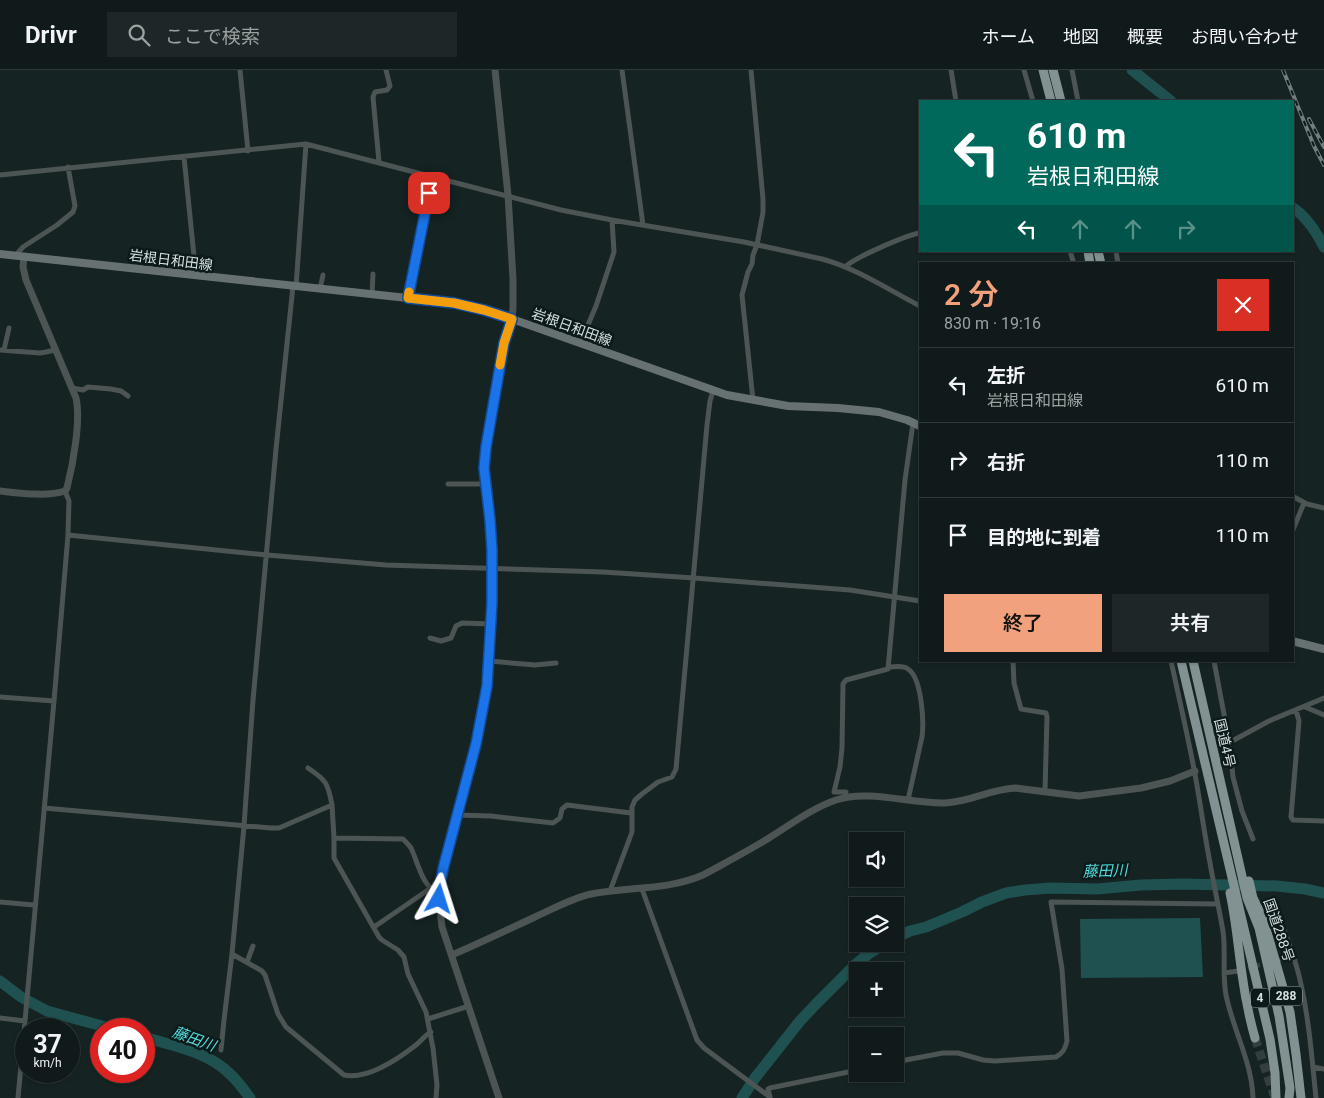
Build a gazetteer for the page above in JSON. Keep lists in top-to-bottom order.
{
  "streets": {
    "highway": [
      "国道4号",
      "国道288号",
      "288",
      "4"
    ],
    "main road": ["岩根日和田線"]
  },
  "crossings": [
    ["国道4号", "国道288号"],
    ["国道4号", "4"],
    ["国道288号", "4"]
  ],
  "water": ["藤田川"],
  "page": {
    "header": "Drivr",
    "search": "ここで検索",
    "nav": [
      "ホーム",
      "地図",
      "概要",
      "お問い合わせ"
    ],
    "turn": ["610 m", "岩根日和田線"],
    "heading": ["2 分", "830 m · 19:16"],
    "list": [
      {
        "name": "左折",
        "note": "岩根日和田線",
        "value": "610 m"
      },
      {
        "name": "右折",
        "value": "110 m"
      },
      {
        "name": "目的地に到着",
        "value": "110 m"
      }
    ],
    "buttons": ["終了", "共有"],
    "map_buttons": ["+", "−"],
    "speed": "37 km/h",
    "limit": "40"
  }
}
